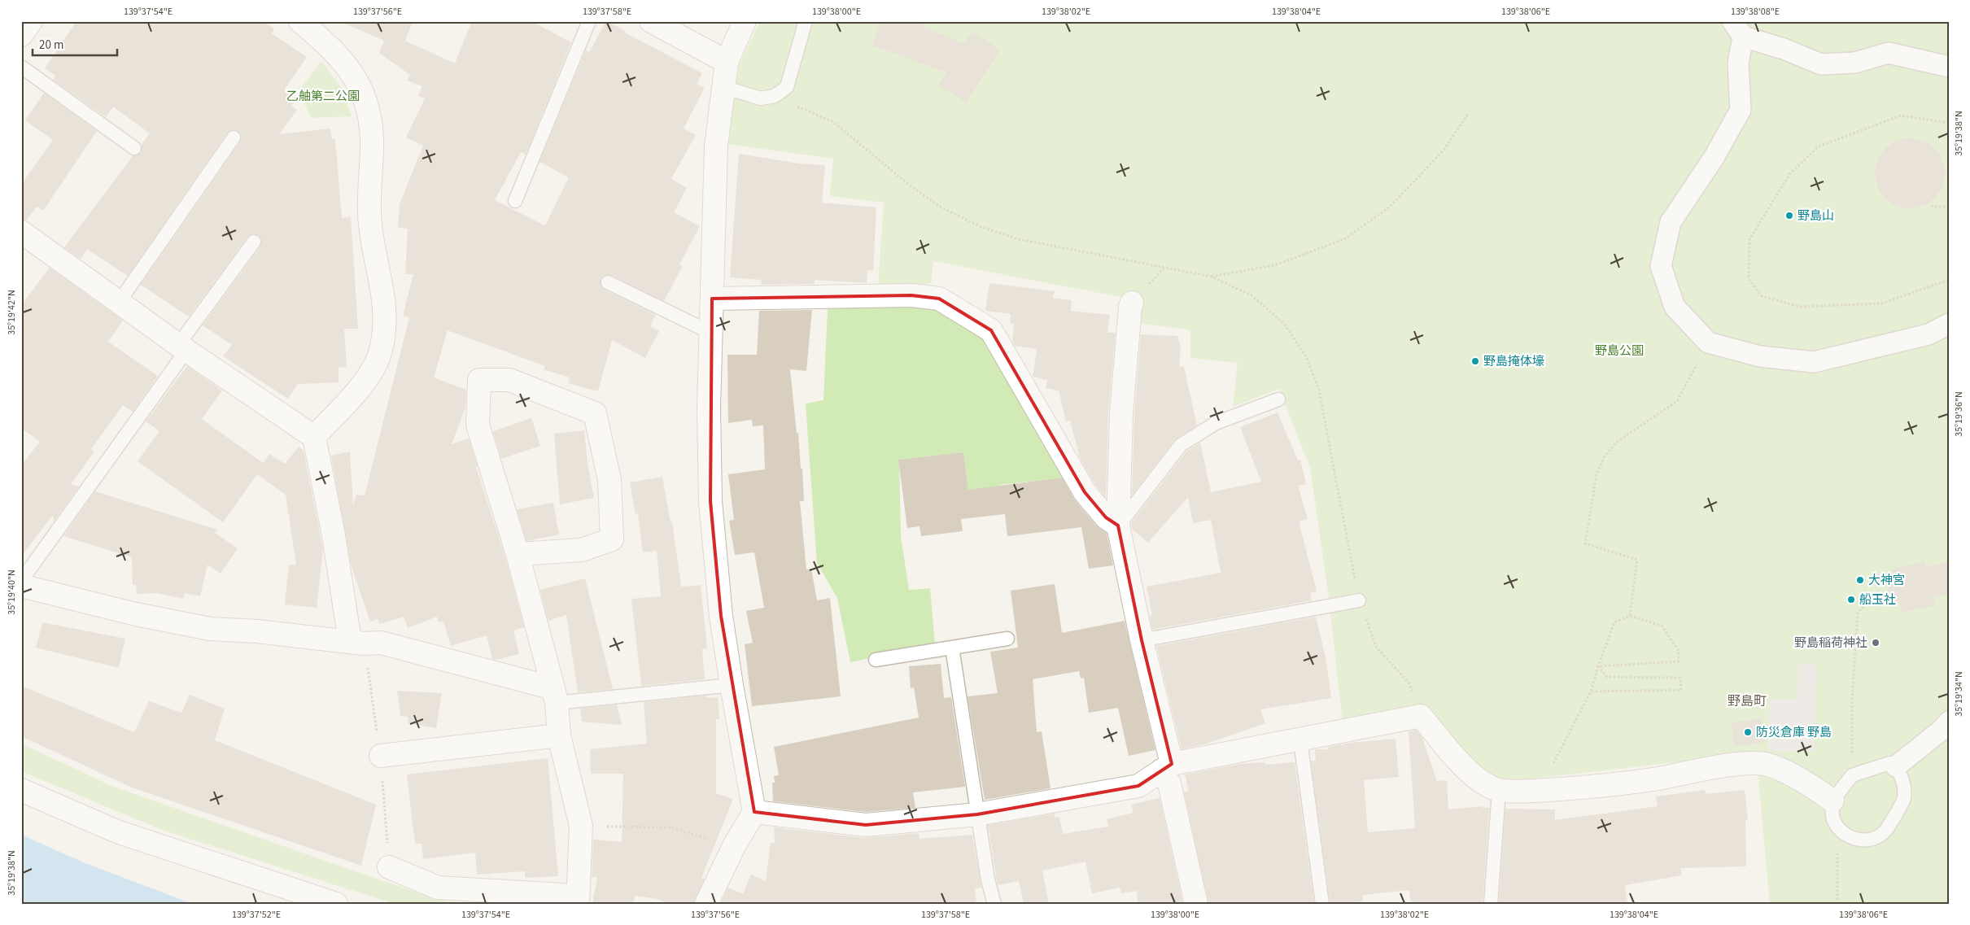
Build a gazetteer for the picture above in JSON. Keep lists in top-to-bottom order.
{
  "districts": ["野島町"],
  "parks": ["乙舳第二公園", "野島公園"],
  "places": [
    "野島山",
    "野島掩体壕",
    "大神宮",
    "船玉社",
    "野島稲荷神社",
    "防災倉庫 野島"
  ],
  "scale_bar": "20 m",
  "coordinates": [
    "139°37'54\"E",
    "139°37'56\"E",
    "139°37'58\"E",
    "139°38'00\"E",
    "139°38'02\"E",
    "139°38'04\"E",
    "139°38'06\"E",
    "139°38'08\"E",
    "35°19'38\"N",
    "35°19'42\"N",
    "35°19'36\"N",
    "35°19'40\"N",
    "35°19'34\"N",
    "139°37'52\"E"
  ]
}
